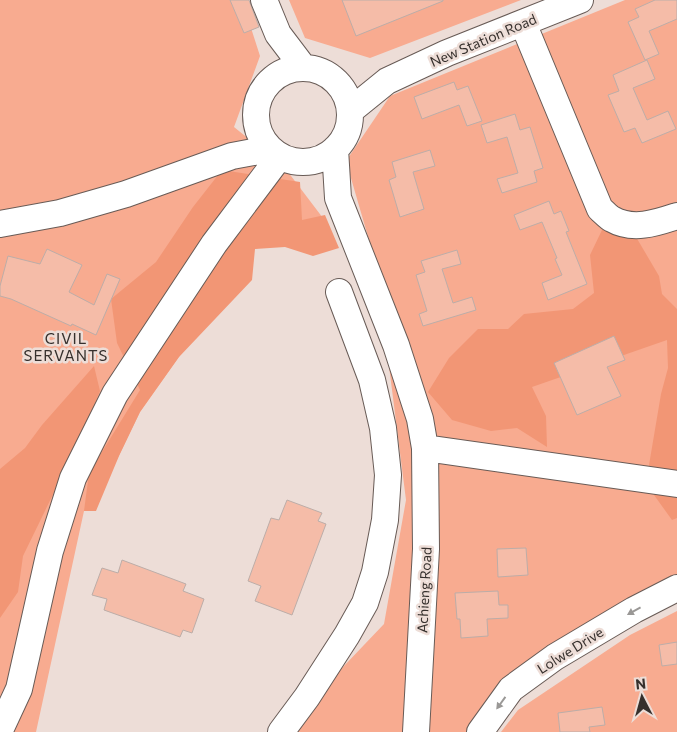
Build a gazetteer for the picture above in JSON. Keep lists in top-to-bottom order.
{
  "streets": {
    "street": ["New Station Road", "Achieng Road", "Lolwe Drive"]
  },
  "one_way": ["Lolwe Drive"],
  "districts": ["CIVIL SERVANTS"],
  "north": "top"
}
